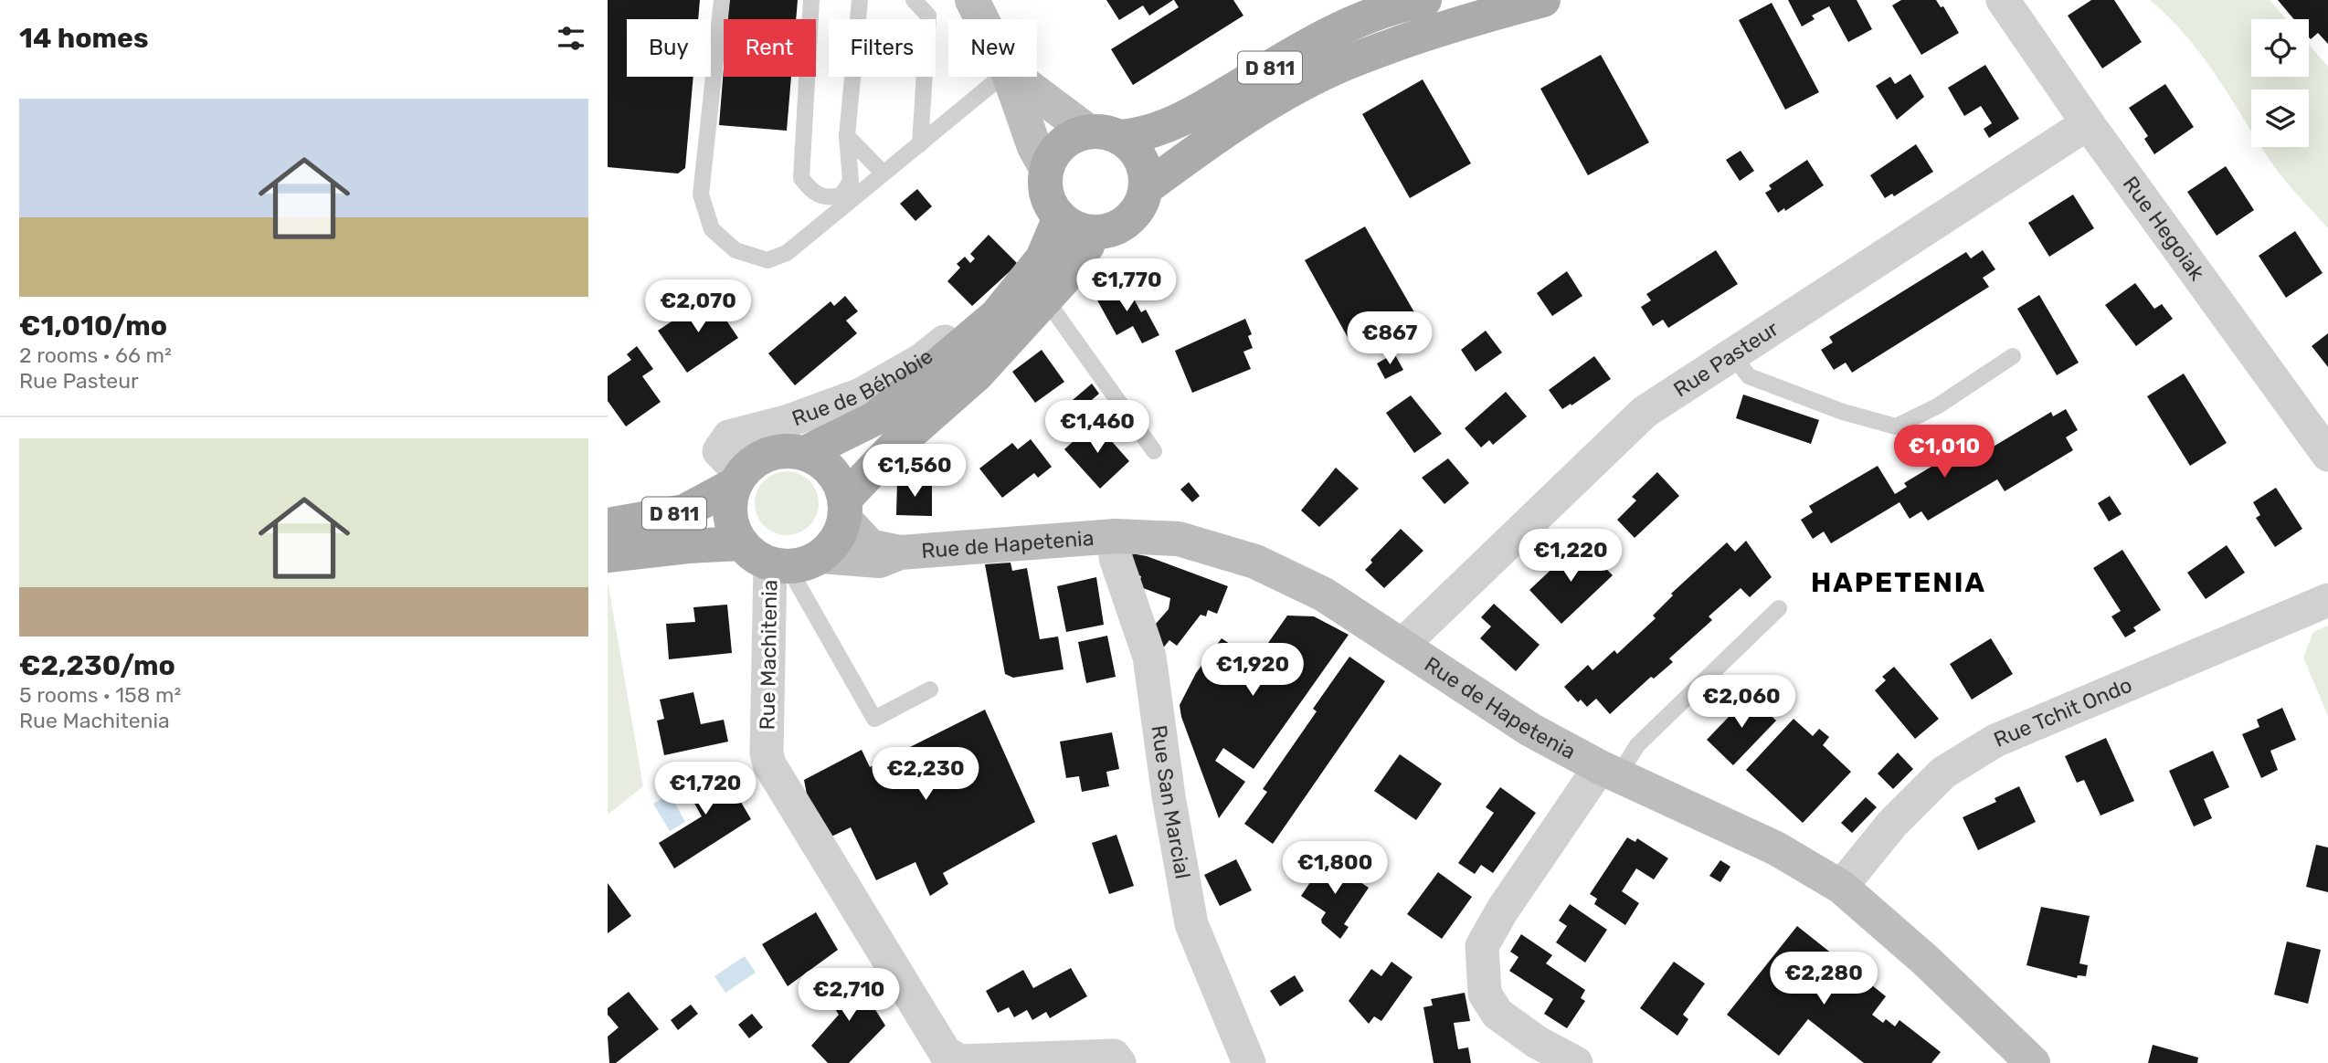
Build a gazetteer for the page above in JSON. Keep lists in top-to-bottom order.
{
  "streets": {
    "main road": ["D 811", "Rue de Béhobie", "Rue de Hapetenia"],
    "street": [
      "Rue Hegoiak",
      "Rue Pasteur",
      "Rue Machitenia",
      "Rue Tchit Ondo",
      "Rue San Marcial"
    ]
  },
  "crossings": [
    ["D 811", "Rue de Béhobie"],
    ["D 811", "Rue de Hapetenia"],
    ["D 811", "Rue Machitenia"],
    ["Rue Hegoiak", "Rue Pasteur"],
    ["Rue Pasteur", "Rue de Hapetenia"],
    ["Rue de Béhobie", "Rue de Hapetenia"],
    ["Rue de Béhobie", "Rue Machitenia"],
    ["Rue de Hapetenia", "Rue Machitenia"],
    ["Rue de Hapetenia", "Rue Tchit Ondo"],
    ["Rue de Hapetenia", "Rue San Marcial"]
  ],
  "districts": ["HAPETENIA"],
  "page": {
    "heading": "14 homes",
    "chip": [
      "Buy",
      "Rent",
      "Filters",
      "New"
    ],
    "list": [
      {
        "name": "€1,010/mo",
        "note": "2 rooms · 66 m² · Rue Pasteur"
      },
      {
        "name": "€2,230/mo",
        "note": "5 rooms · 158 m² · Rue Machitenia"
      }
    ],
    "price": [
      "€1,770",
      "€2,070",
      "€867",
      "€1,460",
      "€1,010",
      "€1,560",
      "€1,220",
      "€1,920",
      "€2,060",
      "€2,230",
      "€1,720",
      "€1,800",
      "€2,280",
      "€2,710"
    ]
  }
}
